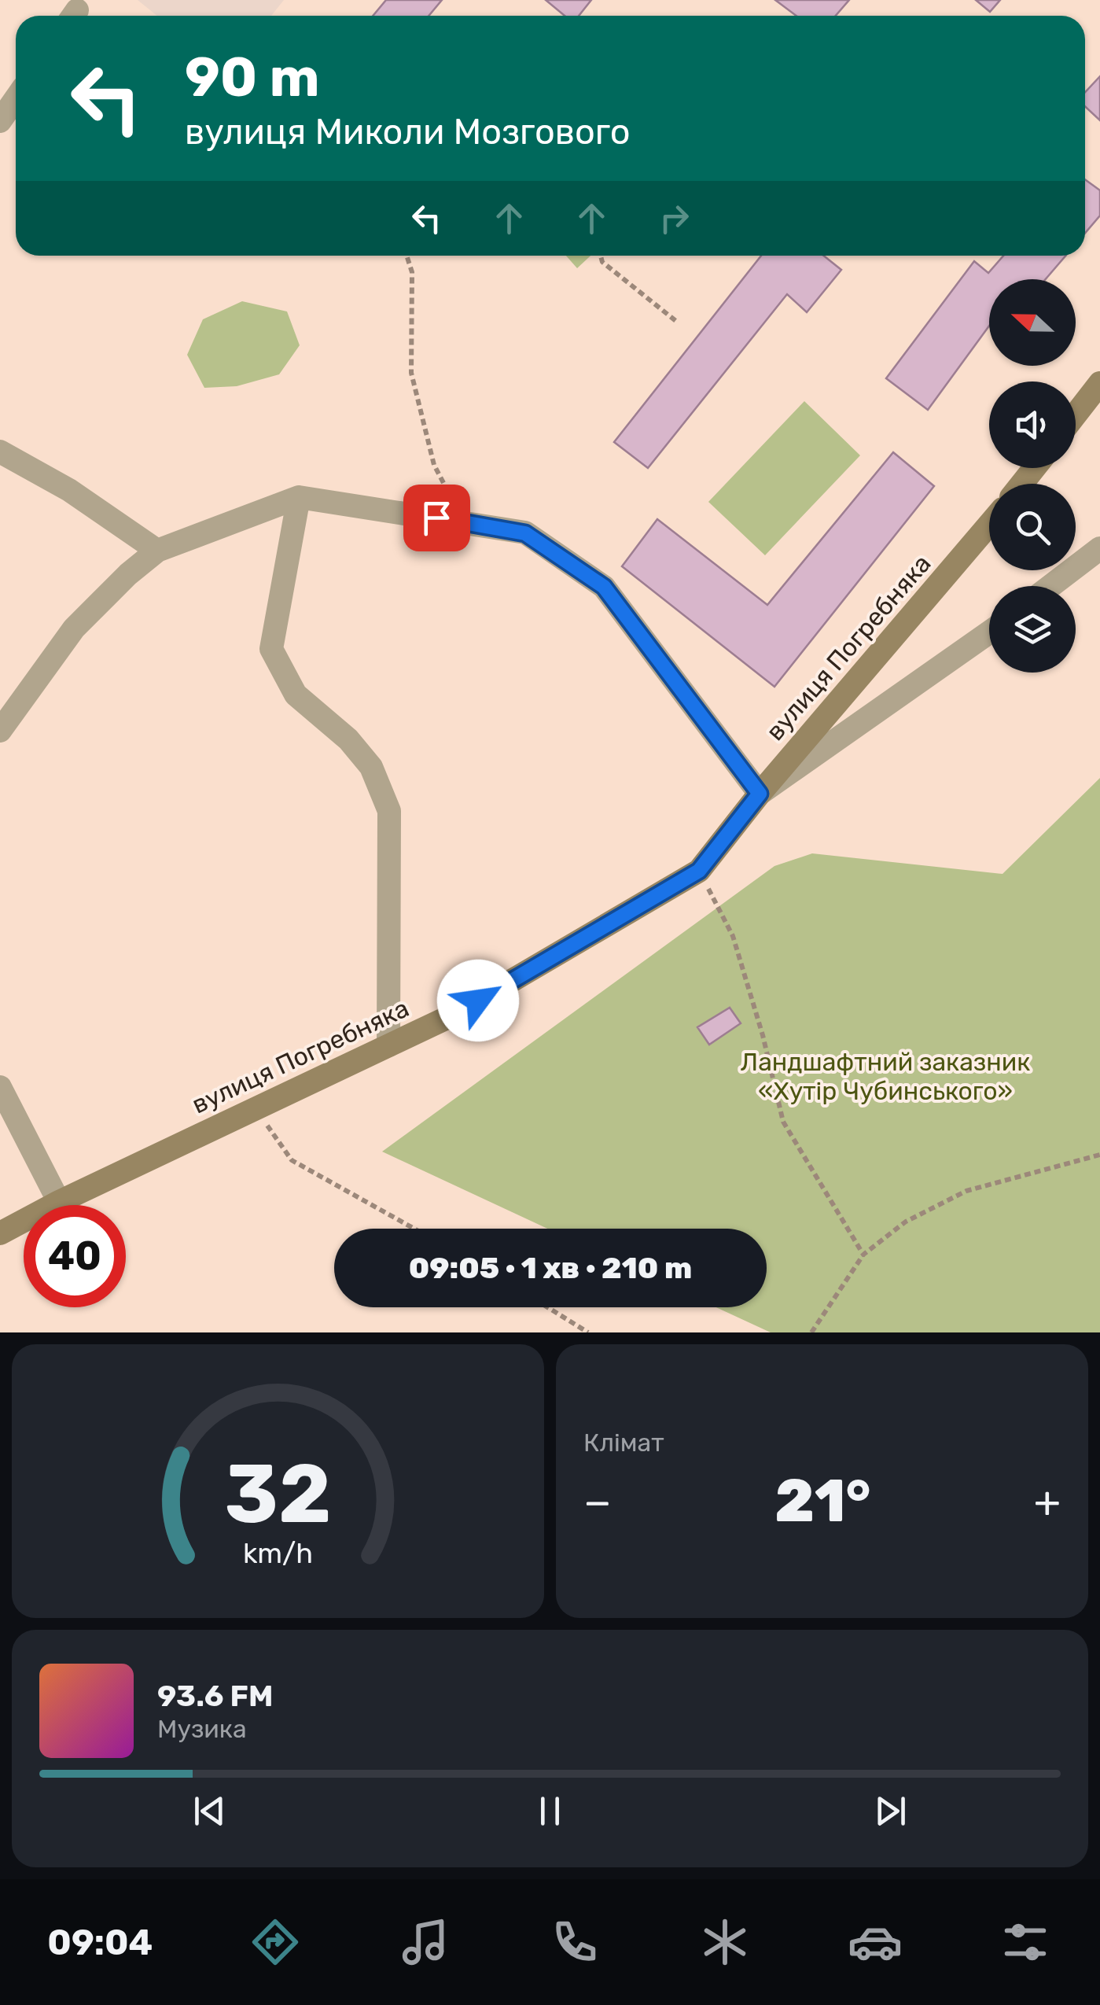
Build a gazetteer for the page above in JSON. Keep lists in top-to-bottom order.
{
  "streets": {
    "street": ["вулиця Погребняка"]
  },
  "parks": ["Ландшафтний заказник «Хутір Чубинського»"],
  "north": "left",
  "page": {
    "turn": ["90 m", "вулиця Миколи Мозгового"],
    "limit": "40",
    "trip": "09:05 · 1 хв · 210 m",
    "tile": "Клімат",
    "heat": ["−", "21°", "+"],
    "song": ["93.6 FM", "Музика"],
    "tabs": "09:04",
    "gauge": ["32", "km/h"]
  }
}
